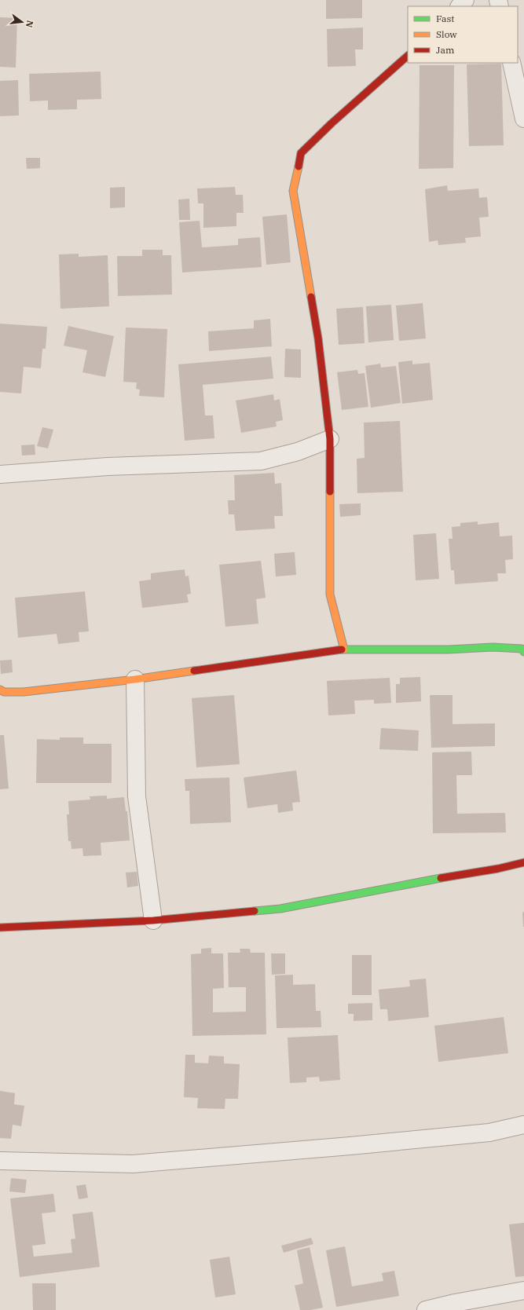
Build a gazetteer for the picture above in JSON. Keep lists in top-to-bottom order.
{
  "legend": ["Fast", "Slow", "Jam"],
  "north": "right"
}
